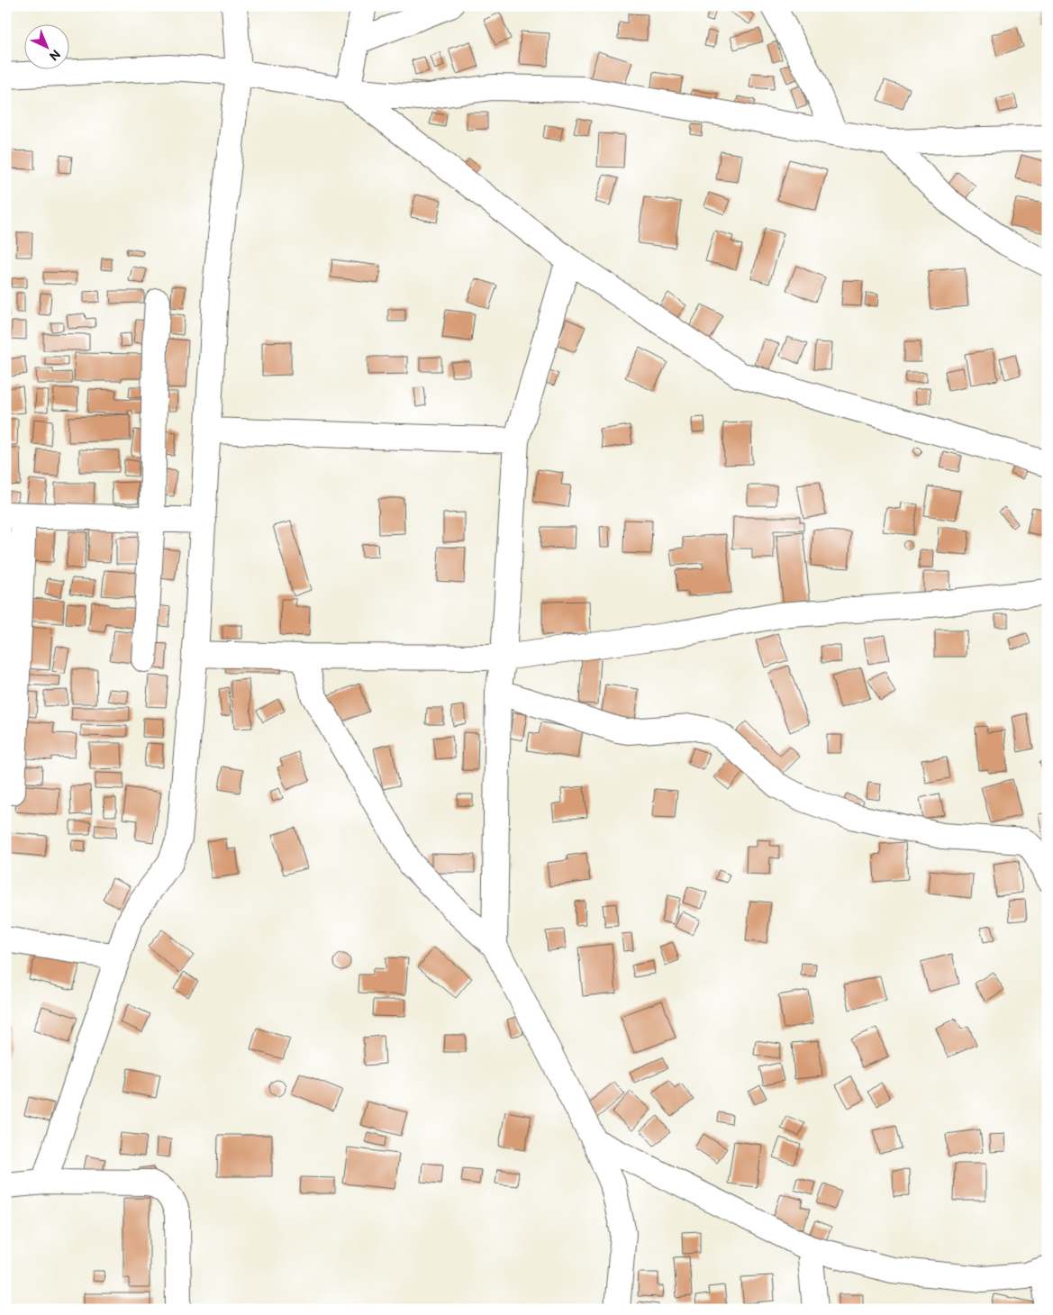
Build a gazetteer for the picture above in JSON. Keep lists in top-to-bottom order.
{
  "north": "bottom right"
}
